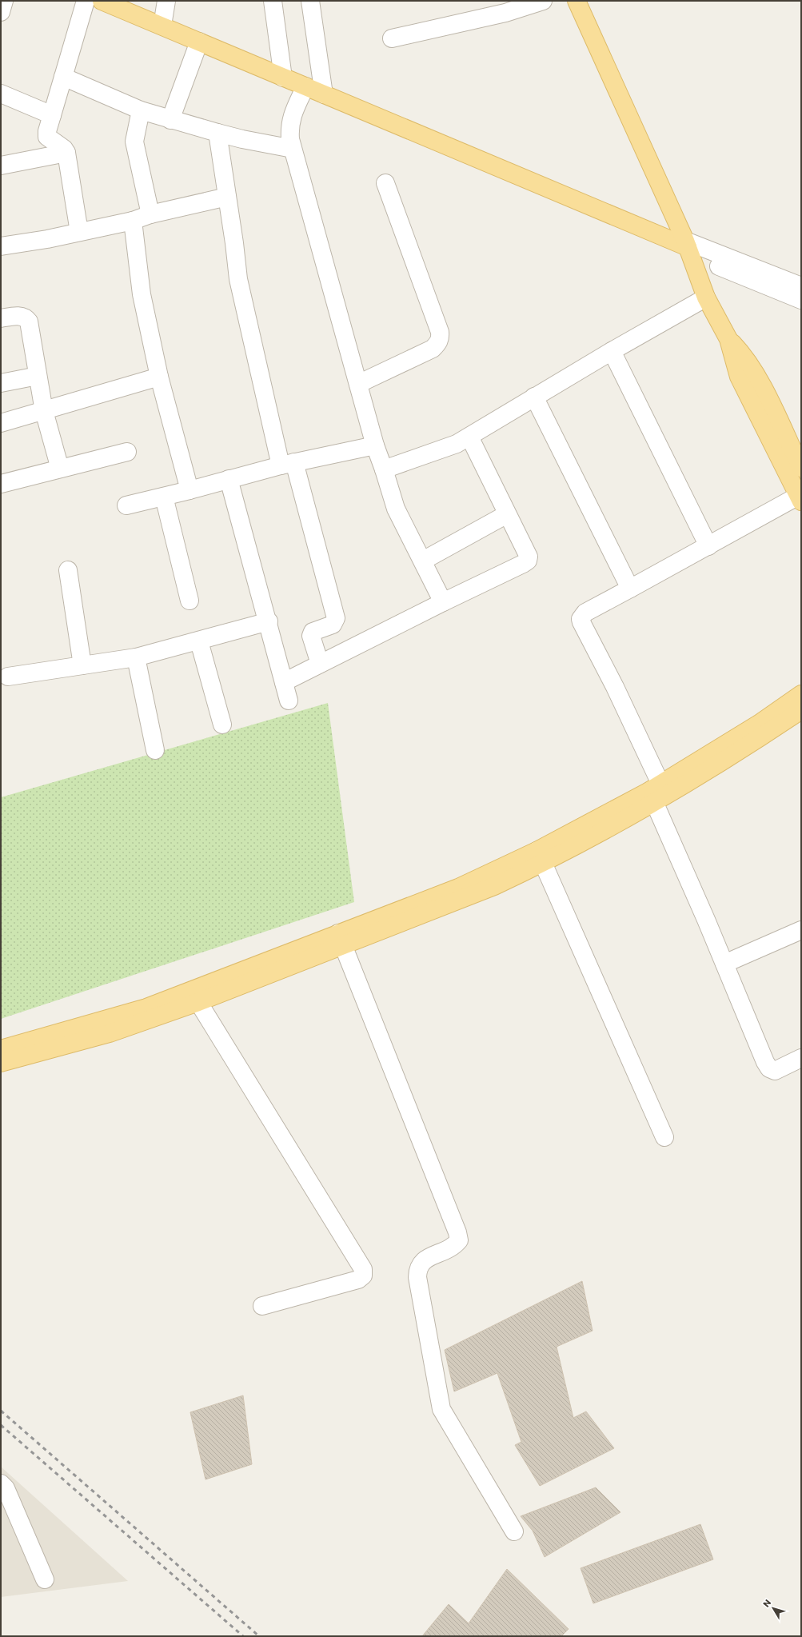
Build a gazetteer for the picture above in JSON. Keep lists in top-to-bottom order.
{
  "north": "top left"
}
